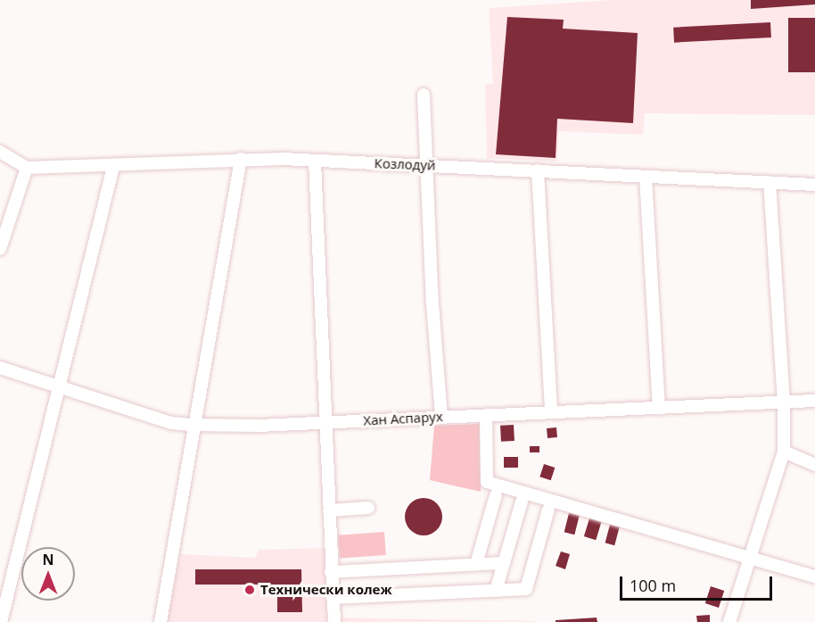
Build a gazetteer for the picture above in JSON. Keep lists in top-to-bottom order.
{
  "streets": {
    "street": ["Козлодуй", "Хан Аспарух"]
  },
  "places": ["Технически колеж"],
  "scale_bar": "100 m",
  "north": "top"
}
